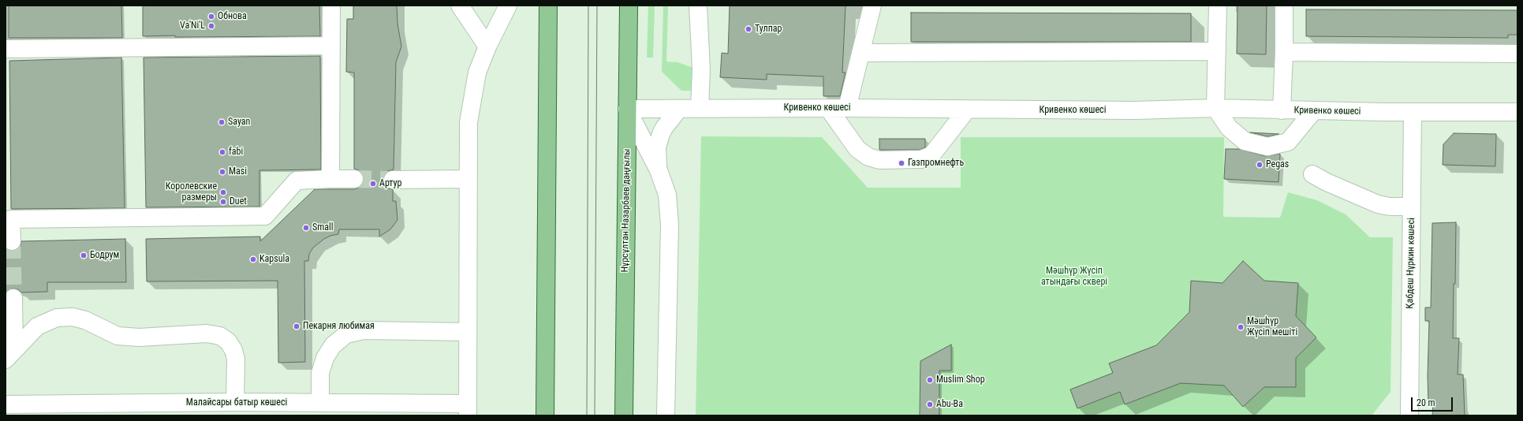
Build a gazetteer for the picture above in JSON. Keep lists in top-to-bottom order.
{
  "streets": {
    "main road": ["Нұрсұлтан Назарбаев даңғылы"],
    "street": ["Кривенко көшесі", "Қабдеш Нұркин көшесі", "Малайсары батыр көшесі"]
  },
  "crossings": [
    ["Кривенко көшесі", "Нұрсұлтан Назарбаев даңғылы"],
    ["Кривенко көшесі", "Қабдеш Нұркин көшесі"]
  ],
  "parks": ["Мәшһүр Жүсіп атындағы сквері"],
  "places": [
    "Обнова",
    "Va'Ni'L",
    "Тулпар",
    "Sayan",
    "fabi",
    "Газпромнефть",
    "Pegas",
    "Masi",
    "Артур",
    "Королевские размеры",
    "Duet",
    "Small",
    "Бодрум",
    "Kapsula",
    "Пекарня любимая",
    "Мәшһүр Жүсіп мешіті",
    "Muslim Shop",
    "Abu-Ba"
  ],
  "scale_bar": "20 m"
}
